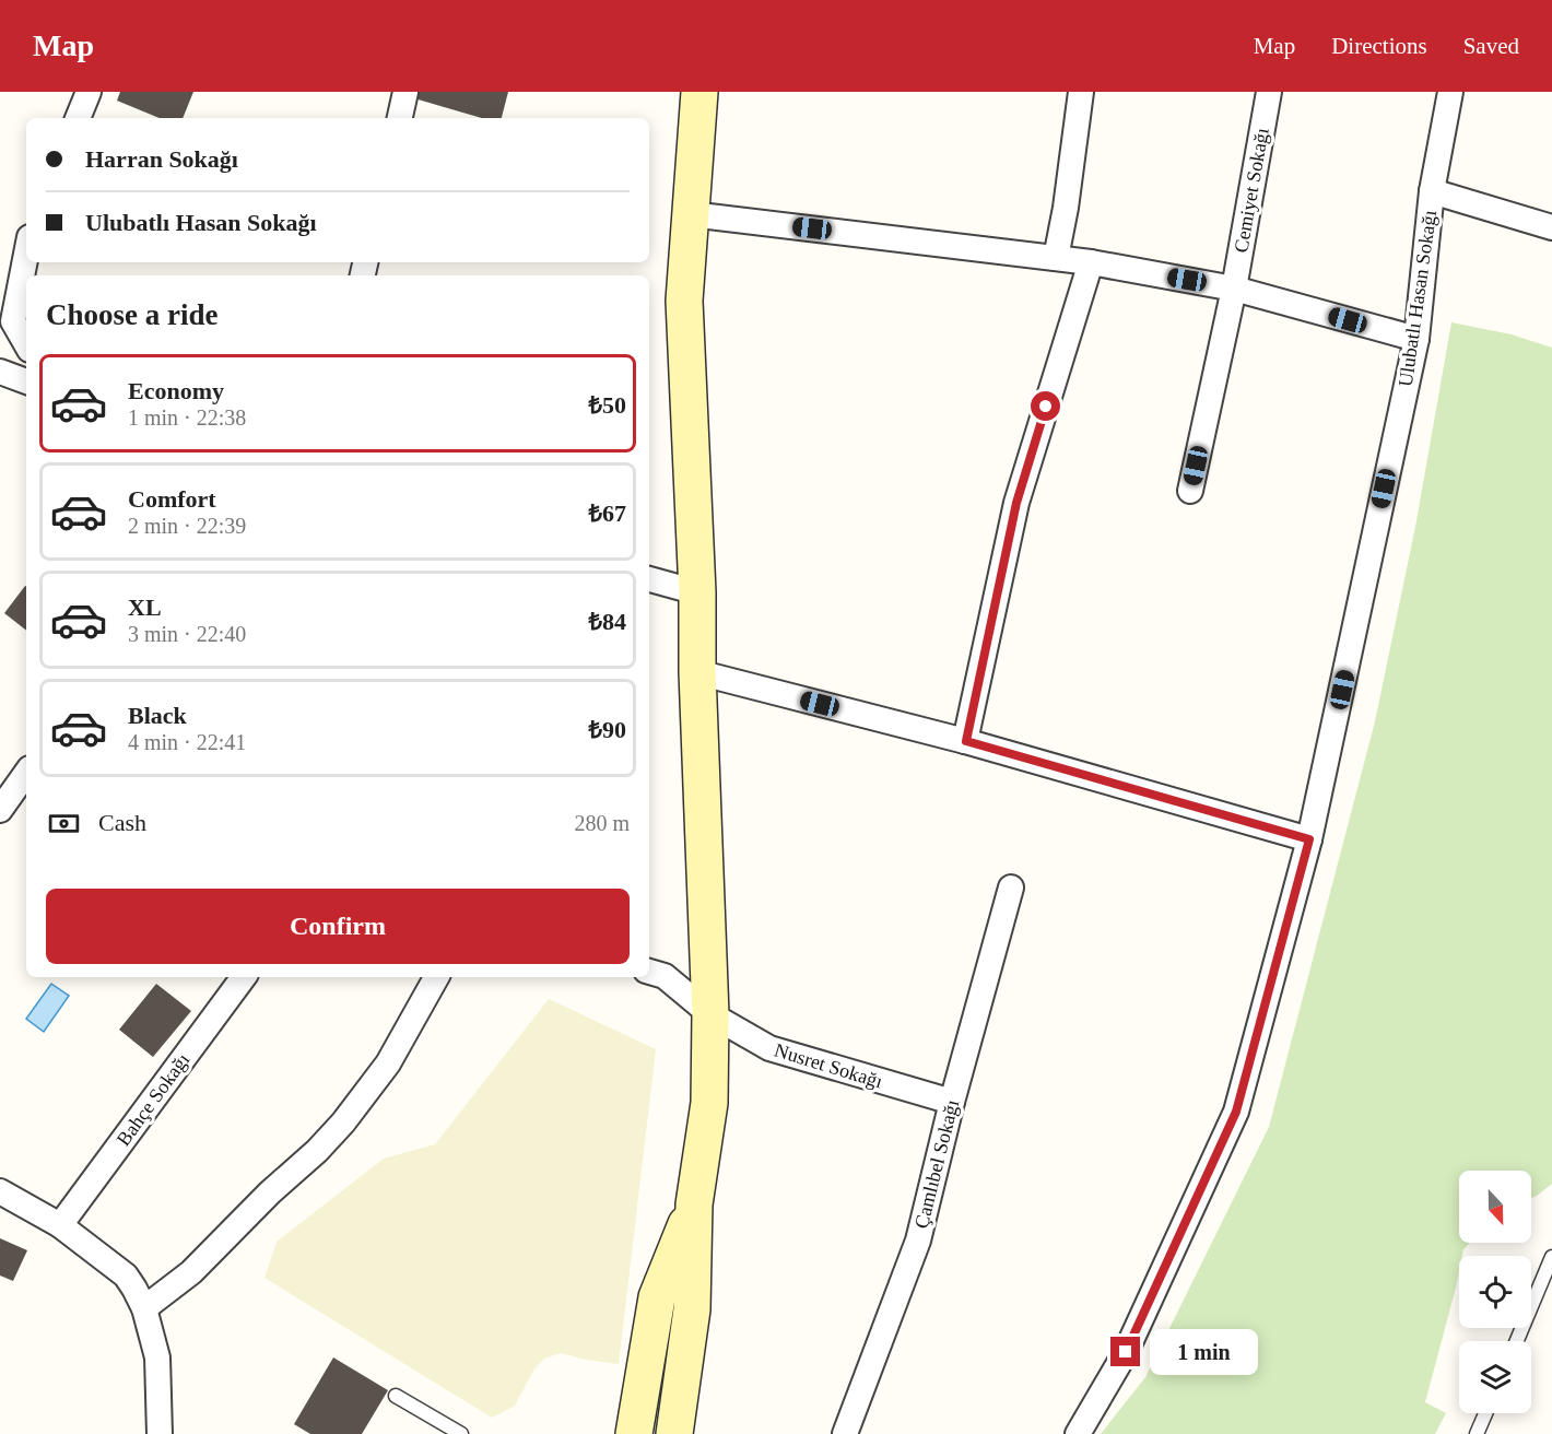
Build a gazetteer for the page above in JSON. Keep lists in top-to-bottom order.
{
  "streets": {
    "street": [
      "Cemiyet Sokağı",
      "Ulubatlı Hasan Sokağı",
      "Nusret Sokağı",
      "Bahçe Sokağı",
      "Çamlıbel Sokağı"
    ]
  },
  "crossings": [
    ["Nusret Sokağı", "Çamlıbel Sokağı"]
  ],
  "north": "bottom",
  "page": {
    "header": "Map",
    "nav": ["Map", "Directions", "Saved"],
    "banner": ["Harran Sokağı", "Ulubatlı Hasan Sokağı"],
    "heading": "Choose a ride",
    "list": [
      {
        "name": "Economy",
        "note": "1 min · 22:38",
        "value": "₺50"
      },
      {
        "name": "Comfort",
        "note": "2 min · 22:39",
        "value": "₺67"
      },
      {
        "name": "XL",
        "note": "3 min · 22:40",
        "value": "₺84"
      },
      {
        "name": "Black",
        "note": "4 min · 22:41",
        "value": "₺90"
      }
    ],
    "pay": ["Cash", "280 m"],
    "buttons": "Confirm",
    "bubble": "1 min"
  }
}
